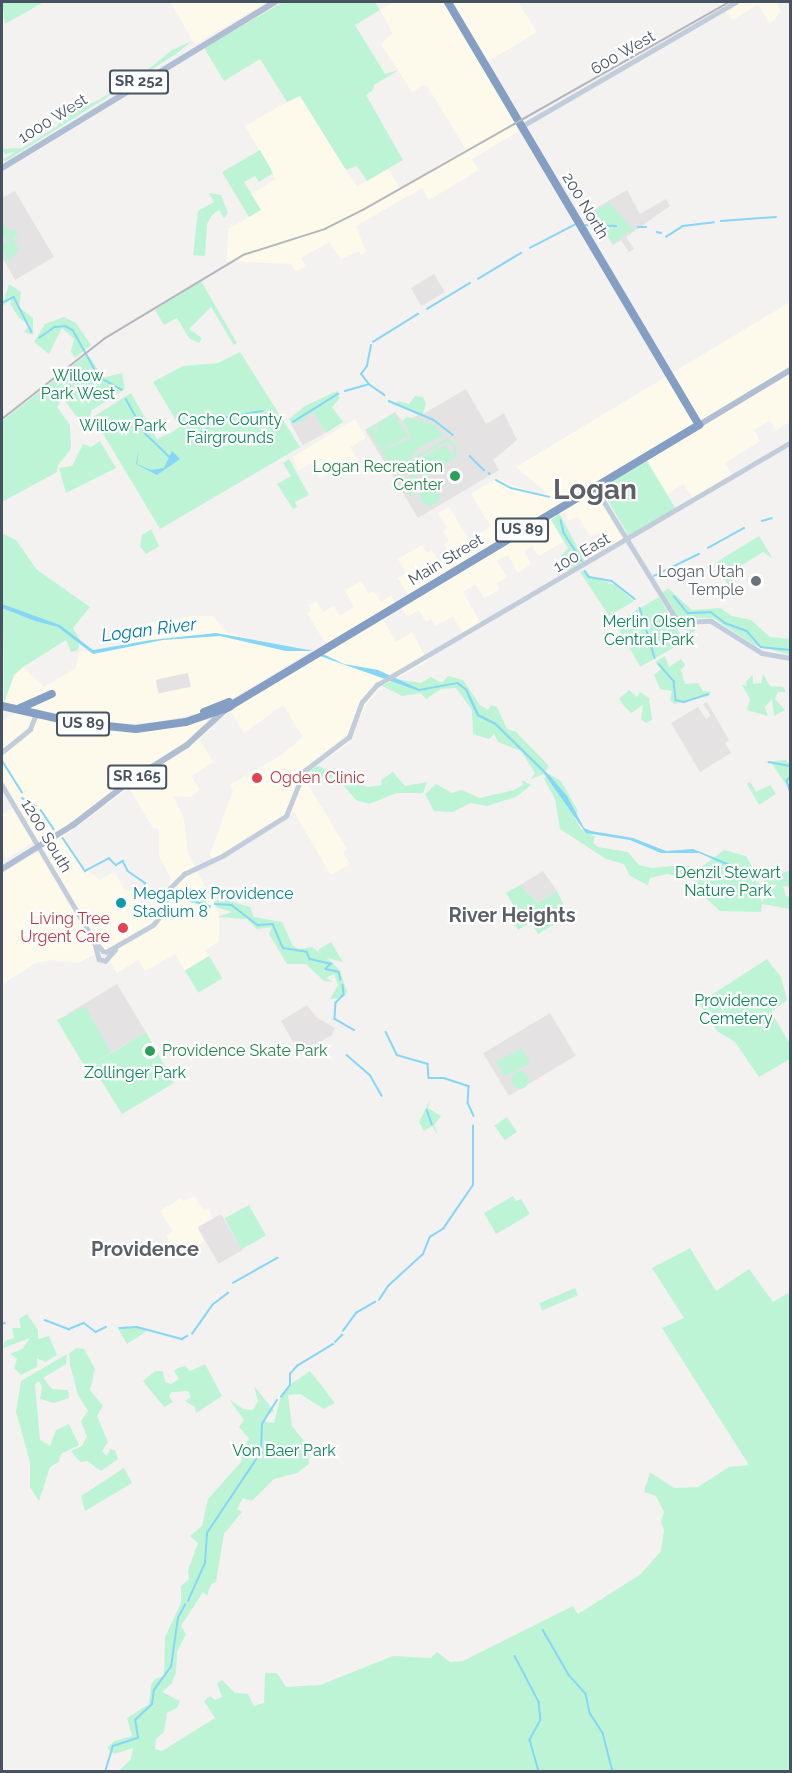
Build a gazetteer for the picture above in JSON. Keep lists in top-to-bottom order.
{
  "streets": {
    "highway": ["200 North", "US 89", "Main Street"],
    "main road": [
      "600 West",
      "SR 252",
      "1000 West",
      "100 East",
      "SR 165",
      "1200 South"
    ]
  },
  "crossings": [
    ["600 West", "200 North"],
    ["200 North", "Main Street"],
    ["US 89", "Main Street"],
    ["100 East", "1200 South"],
    ["Main Street", "1200 South"]
  ],
  "districts": ["Logan", "River Heights", "Providence"],
  "water": ["Logan River"],
  "parks": [
    "Willow Park West",
    "Cache County Fairgrounds",
    "Willow Park",
    "Merlin Olsen Central Park",
    "Denzil Stewart Nature Park",
    "Providence Cemetery",
    "Zollinger Park",
    "Von Baer Park"
  ],
  "places": [
    "Logan Recreation Center",
    "Logan Utah Temple",
    "Ogden Clinic",
    "Megaplex Providence Stadium 8",
    "Living Tree Urgent Care",
    "Providence Skate Park"
  ]
}
